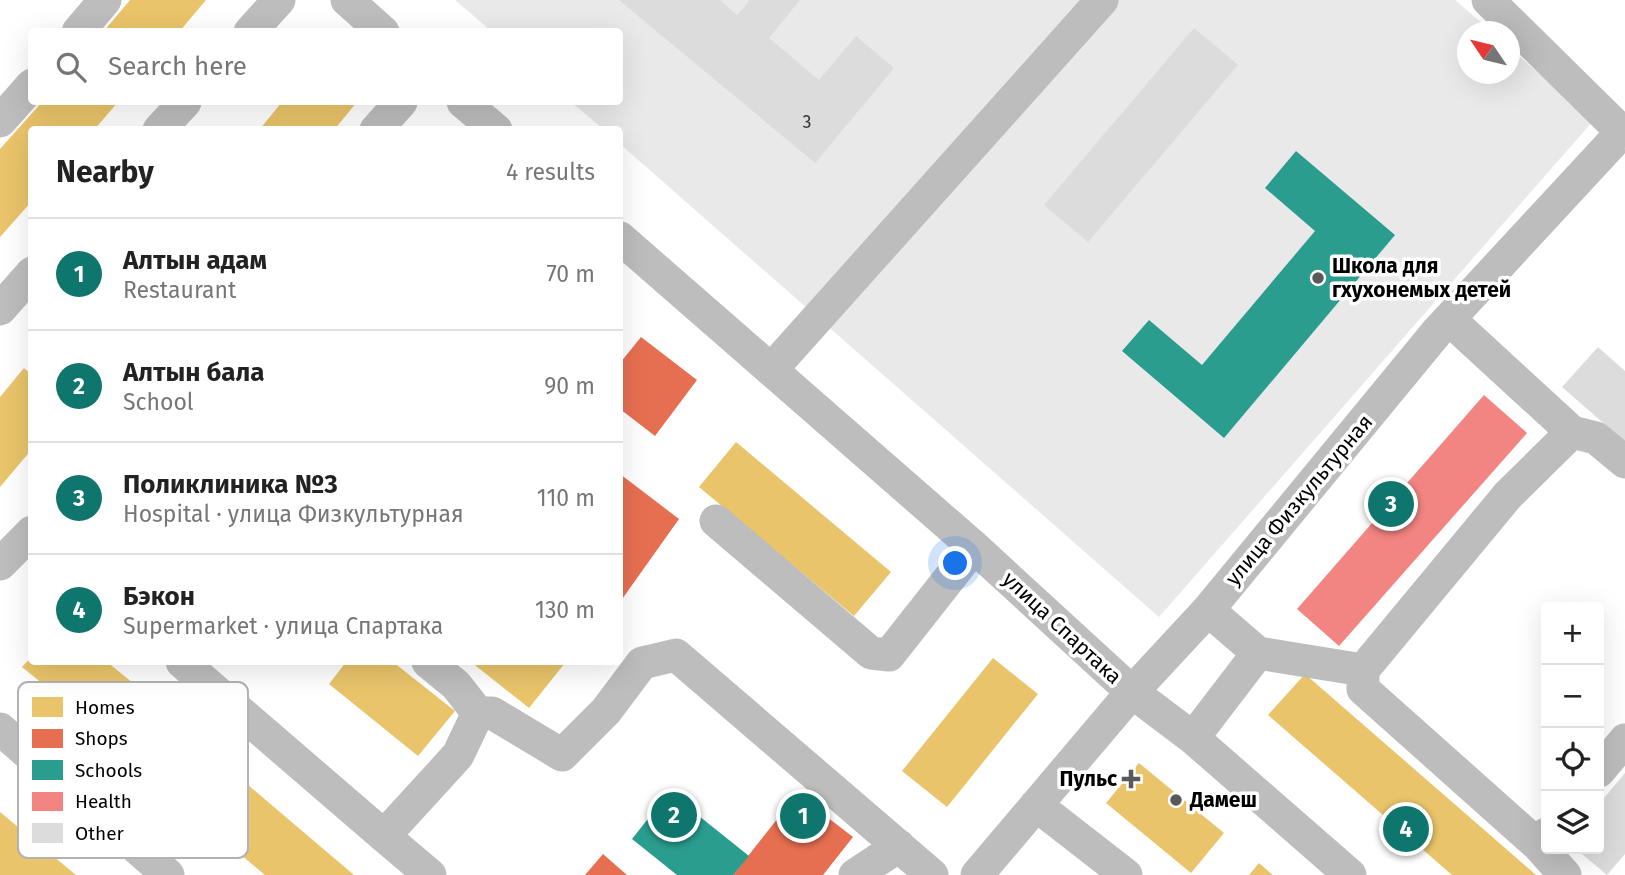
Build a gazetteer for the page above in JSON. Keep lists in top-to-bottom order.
{
  "streets": {
    "street": ["улица Физкультурная", "улица Спартака"]
  },
  "crossings": [
    ["улица Физкультурная", "улица Спартака"]
  ],
  "places": {
    "other": ["Школа для гхухонемых детей", "Дамеш"],
    "health": ["Пульс"]
  },
  "house_numbers": ["3"],
  "legend": [
    "Homes",
    "Shops",
    "Schools",
    "Health",
    "Other"
  ],
  "north": "top left",
  "page": {
    "search": "Search here",
    "heading": ["Nearby", "4 results"],
    "list": [
      {
        "mark": "1",
        "name": "Алтын адам",
        "note": "Restaurant",
        "value": "70 m"
      },
      {
        "mark": "2",
        "name": "Алтын бала",
        "note": "School",
        "value": "90 m"
      },
      {
        "mark": "3",
        "name": "Поликлиника №3",
        "note": "Hospital · улица Физкультурная",
        "value": "110 m"
      },
      {
        "mark": "4",
        "name": "Бэкон",
        "note": "Supermarket · улица Спартака",
        "value": "130 m"
      }
    ],
    "pins": [
      "3",
      "2",
      "1",
      "4"
    ],
    "map_buttons": ["+", "−"]
  }
}
